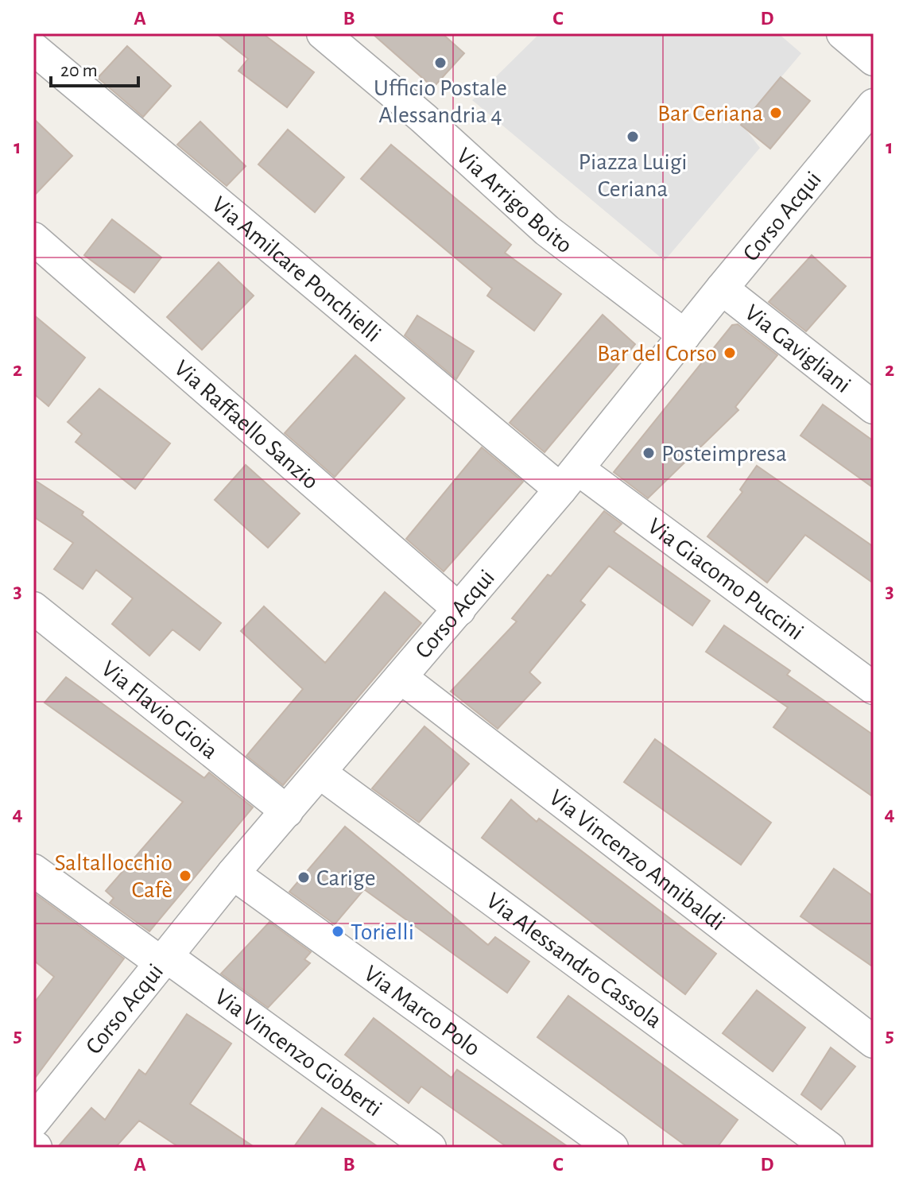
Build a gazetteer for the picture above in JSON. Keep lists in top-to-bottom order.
{
  "streets": {
    "street": [
      "Via Arrigo Boito",
      "Corso Acqui",
      "Via Amilcare Ponchielli",
      "Via Gavigliani",
      "Via Raffaello Sanzio",
      "Via Giacomo Puccini",
      "Via Flavio Gioia",
      "Via Vincenzo Annibaldi",
      "Via Alessandro Cassola",
      "Via Marco Polo",
      "Via Vincenzo Gioberti"
    ]
  },
  "crossings": [
    ["Via Arrigo Boito", "Corso Acqui"],
    ["Corso Acqui", "Via Amilcare Ponchielli"],
    ["Corso Acqui", "Via Gavigliani"],
    ["Corso Acqui", "Via Raffaello Sanzio"],
    ["Corso Acqui", "Via Giacomo Puccini"],
    ["Corso Acqui", "Via Flavio Gioia"],
    ["Corso Acqui", "Via Vincenzo Annibaldi"],
    ["Corso Acqui", "Via Alessandro Cassola"],
    ["Corso Acqui", "Via Marco Polo"],
    ["Corso Acqui", "Via Vincenzo Gioberti"],
    ["Via Amilcare Ponchielli", "Via Giacomo Puccini"]
  ],
  "places": [
    "Ufficio Postale Alessandria 4",
    "Bar Ceriana",
    "Piazza Luigi Ceriana",
    "Bar del Corso",
    "Posteimpresa",
    "Saltallocchio Cafè",
    "Carige",
    "Torielli"
  ],
  "scale_bar": "20 m",
  "grid": {
    "columns": [
      "A",
      "B",
      "C",
      "D"
    ],
    "rows": [
      "1",
      "2",
      "3",
      "4",
      "5"
    ]
  }
}
